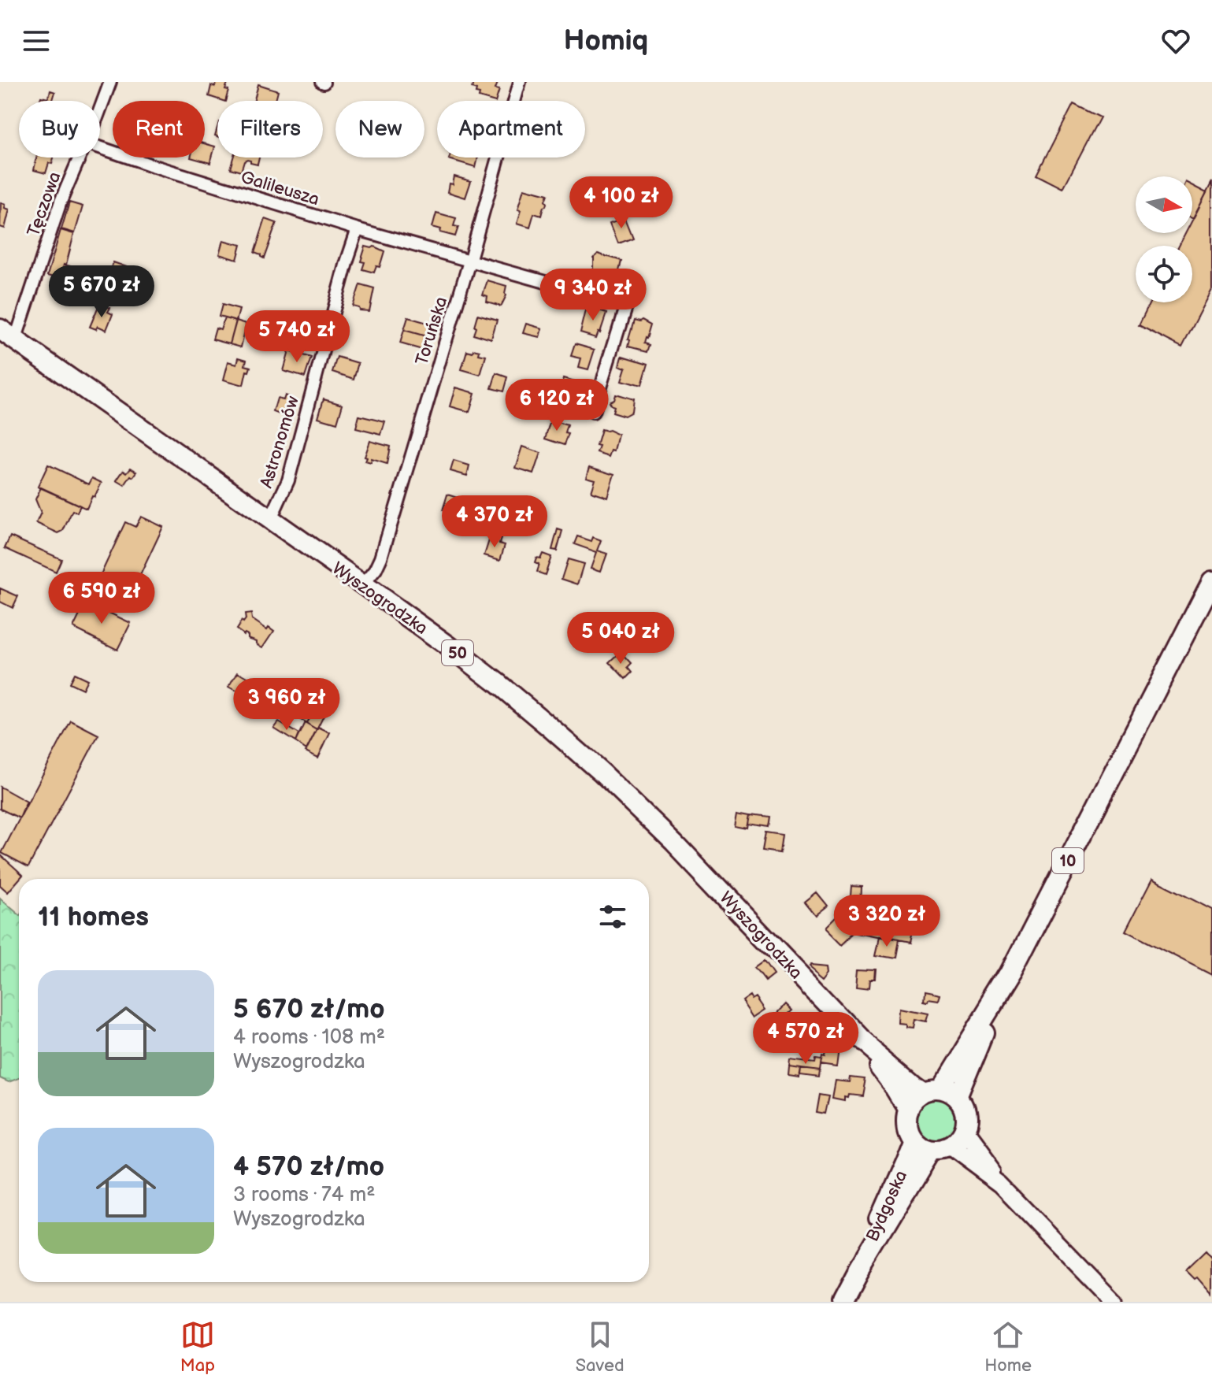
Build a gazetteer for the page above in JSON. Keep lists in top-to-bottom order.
{
  "streets": {
    "main road": [
      "Wyszogrodzka",
      "50",
      "10",
      "Bydgoska"
    ],
    "street": [
      "Galileusza",
      "Tęczowa",
      "Toruńska",
      "Astronomów"
    ]
  },
  "crossings": [
    ["Galileusza", "Astronomów"],
    ["Tęczowa", "Wyszogrodzka"],
    ["Toruńska", "Wyszogrodzka"],
    ["Astronomów", "Wyszogrodzka"],
    ["Wyszogrodzka", "10"],
    ["Wyszogrodzka", "Bydgoska"],
    ["10", "Bydgoska"]
  ],
  "north": "right",
  "page": {
    "header": "Homiq",
    "chip": [
      "Buy",
      "Rent",
      "Filters",
      "New",
      "Apartment"
    ],
    "price": [
      "4 100 zł",
      "5 670 zł",
      "9 340 zł",
      "5 740 zł",
      "6 120 zł",
      "4 370 zł",
      "6 590 zł",
      "5 040 zł",
      "3 960 zł",
      "3 320 zł",
      "4 570 zł"
    ],
    "heading": "11 homes",
    "list": [
      {
        "name": "5 670 zł/mo",
        "note": "4 rooms · 108 m² · Wyszogrodzka"
      },
      {
        "name": "4 570 zł/mo",
        "note": "3 rooms · 74 m² · Wyszogrodzka"
      }
    ],
    "tabs": ["Map", "Saved", "Home"]
  }
}
